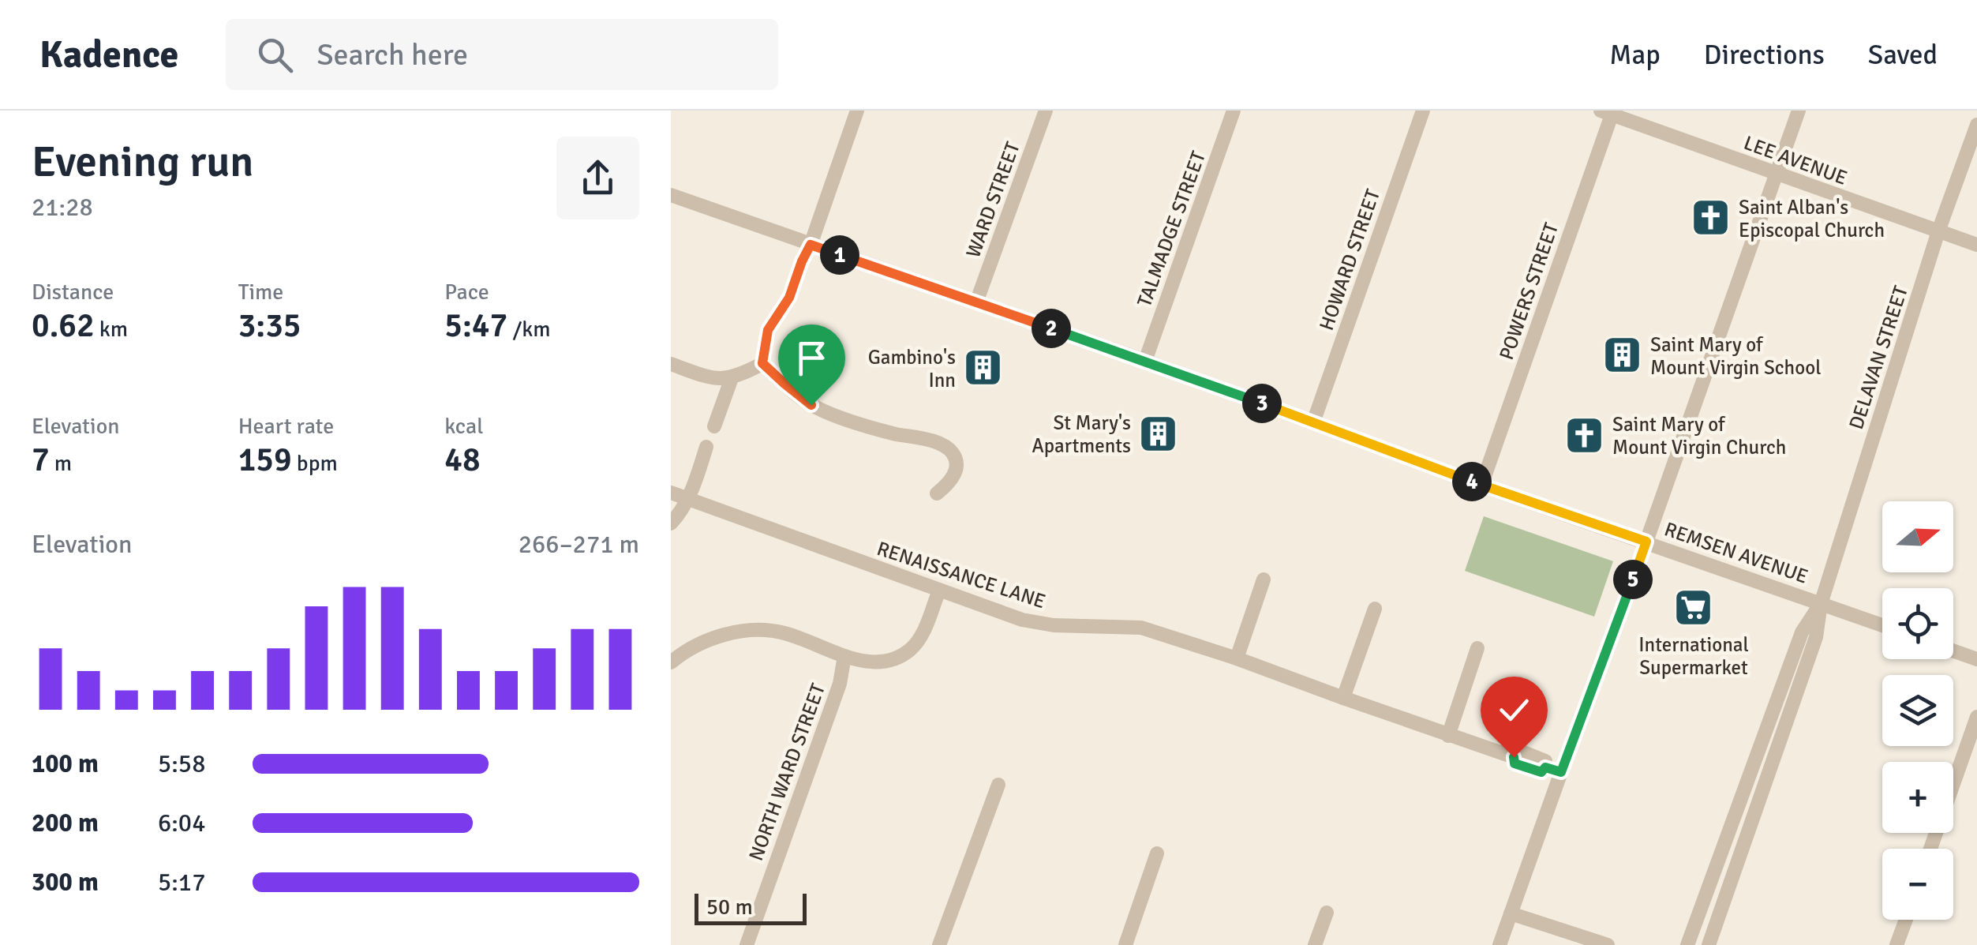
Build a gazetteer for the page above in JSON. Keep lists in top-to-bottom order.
{
  "streets": {
    "street": [
      "LEE AVENUE",
      "WARD STREET",
      "TALMADGE STREET",
      "HOWARD STREET",
      "POWERS STREET",
      "DELAVAN STREET",
      "REMSEN AVENUE",
      "RENAISSANCE LANE",
      "NORTH WARD STREET"
    ]
  },
  "crossings": [
    ["LEE AVENUE", "POWERS STREET"],
    ["LEE AVENUE", "DELAVAN STREET"],
    ["WARD STREET", "REMSEN AVENUE"],
    ["TALMADGE STREET", "REMSEN AVENUE"],
    ["HOWARD STREET", "REMSEN AVENUE"],
    ["POWERS STREET", "REMSEN AVENUE"],
    ["DELAVAN STREET", "REMSEN AVENUE"]
  ],
  "places": {
    "church": ["Saint Alban's Episcopal Church", "Saint Mary of Mount Virgin Church"],
    "building": ["Saint Mary of Mount Virgin School", "Gambino's Inn", "St Mary's Apartments"],
    "supermarket": ["International Supermarket"]
  },
  "scale_bar": "50 m",
  "north": "right",
  "page": {
    "header": "Kadence",
    "search": "Search here",
    "nav": ["Map", "Directions", "Saved"],
    "heading": ["Evening run", "21:28"],
    "pins": [
      "1",
      "2",
      "3",
      "4",
      "5"
    ],
    "stats": [
      ["Distance", "0.62 km"],
      ["Time", "3:35"],
      ["Pace", "5:47 /km"],
      ["Elevation", "7 m"],
      ["Heart rate", "159 bpm"],
      ["kcal", "48"]
    ],
    "map_buttons": ["+", "−"],
    "chart": ["Elevation", "266–271 m"],
    "list": [
      {
        "name": "100 m",
        "note": "5:58"
      },
      {
        "name": "200 m",
        "note": "6:04"
      },
      {
        "name": "300 m",
        "note": "5:17"
      }
    ],
    "scale": "50 m"
  }
}
